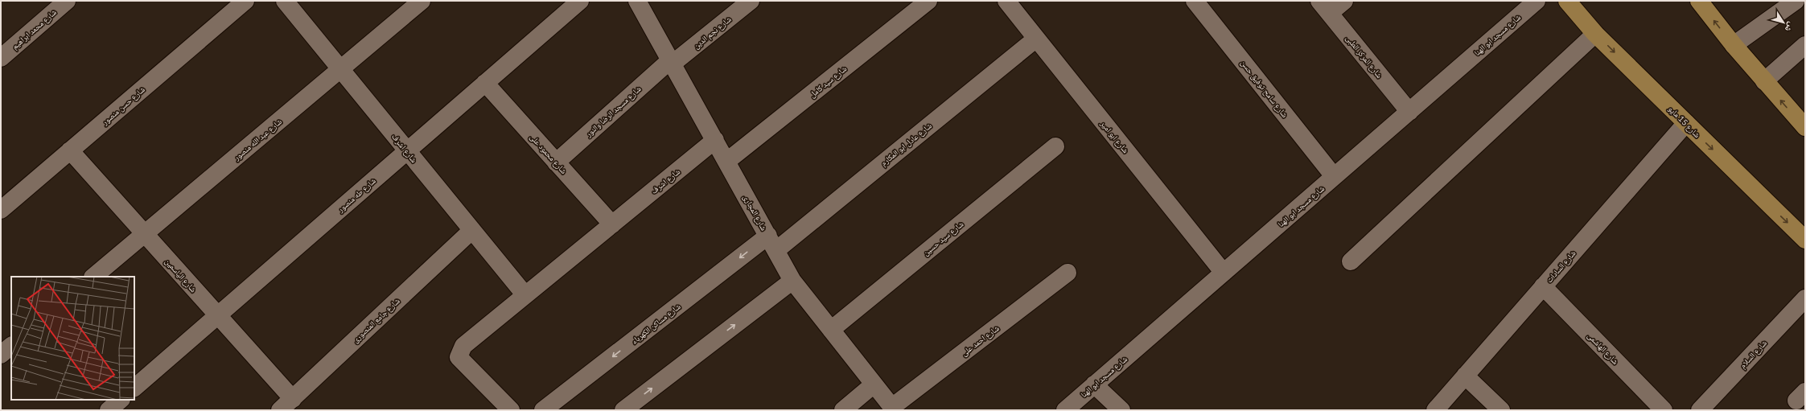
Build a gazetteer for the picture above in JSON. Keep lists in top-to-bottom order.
{
  "streets": {
    "main road": ["شارع 15 مايو"],
    "street": [
      "شارع محمد ابراهيم",
      "شارع نجم الدين",
      "شارع مسجد ابو الهنا",
      "شارع المركز الطبى",
      "شارع سيد كامل",
      "شارع سامح توفيق حسن",
      "شارع حسن منصور",
      "شارع مسجد الرضا والنور",
      "شارع ابو امير",
      "شارع عبد الله منصور",
      "شارع عادل ابو المكارم",
      "شارع اشرف",
      "شارع محمود على",
      "شارع طه منصور",
      "شارع المجارى",
      "شارع سيد حسين",
      "شارع السادات",
      "شارع الياسمين",
      "شارع جامع المنصورى",
      "شارع مساكن الكهرباء",
      "شارع احمد على",
      "شارع الهاشمى",
      "شارع السلام"
    ]
  },
  "crossings": [
    ["شارع نجم الدين", "شارع مسجد الرضا والنور"],
    ["شارع نجم الدين", "شارع المجارى"],
    ["شارع مسجد ابو الهنا", "شارع المركز الطبى"],
    ["شارع مسجد ابو الهنا", "شارع سامح توفيق حسن"],
    ["شارع مسجد ابو الهنا", "شارع ابو امير"],
    ["شارع سيد كامل", "شارع المجارى"],
    ["شارع حسن منصور", "شارع الياسمين"],
    ["شارع مسجد الرضا والنور", "شارع محمود على"],
    ["شارع مسجد الرضا والنور", "شارع المجارى"],
    ["شارع 15 مايو", "شارع السادات"],
    ["شارع ابو امير", "شارع عادل ابو المكارم"],
    ["شارع عبد الله منصور", "شارع اشرف"],
    ["شارع عبد الله منصور", "شارع الياسمين"],
    ["شارع عادل ابو المكارم", "شارع المجارى"],
    ["شارع عادل ابو المكارم", "شارع مساكن الكهرباء"],
    ["شارع اشرف", "شارع محمود على"],
    ["شارع اشرف", "شارع طه منصور"],
    ["شارع اشرف", "شارع المجارى"],
    ["شارع اشرف", "شارع جامع المنصورى"],
    ["شارع محمود على", "شارع طه منصور"],
    ["شارع طه منصور", "شارع الياسمين"],
    ["شارع المجارى", "شارع سيد حسين"],
    ["شارع المجارى", "شارع مساكن الكهرباء"],
    ["شارع المجارى", "شارع احمد على"],
    ["شارع السادات", "شارع الهاشمى"],
    ["شارع الياسمين", "شارع جامع المنصورى"]
  ],
  "north": "bottom right"
}
